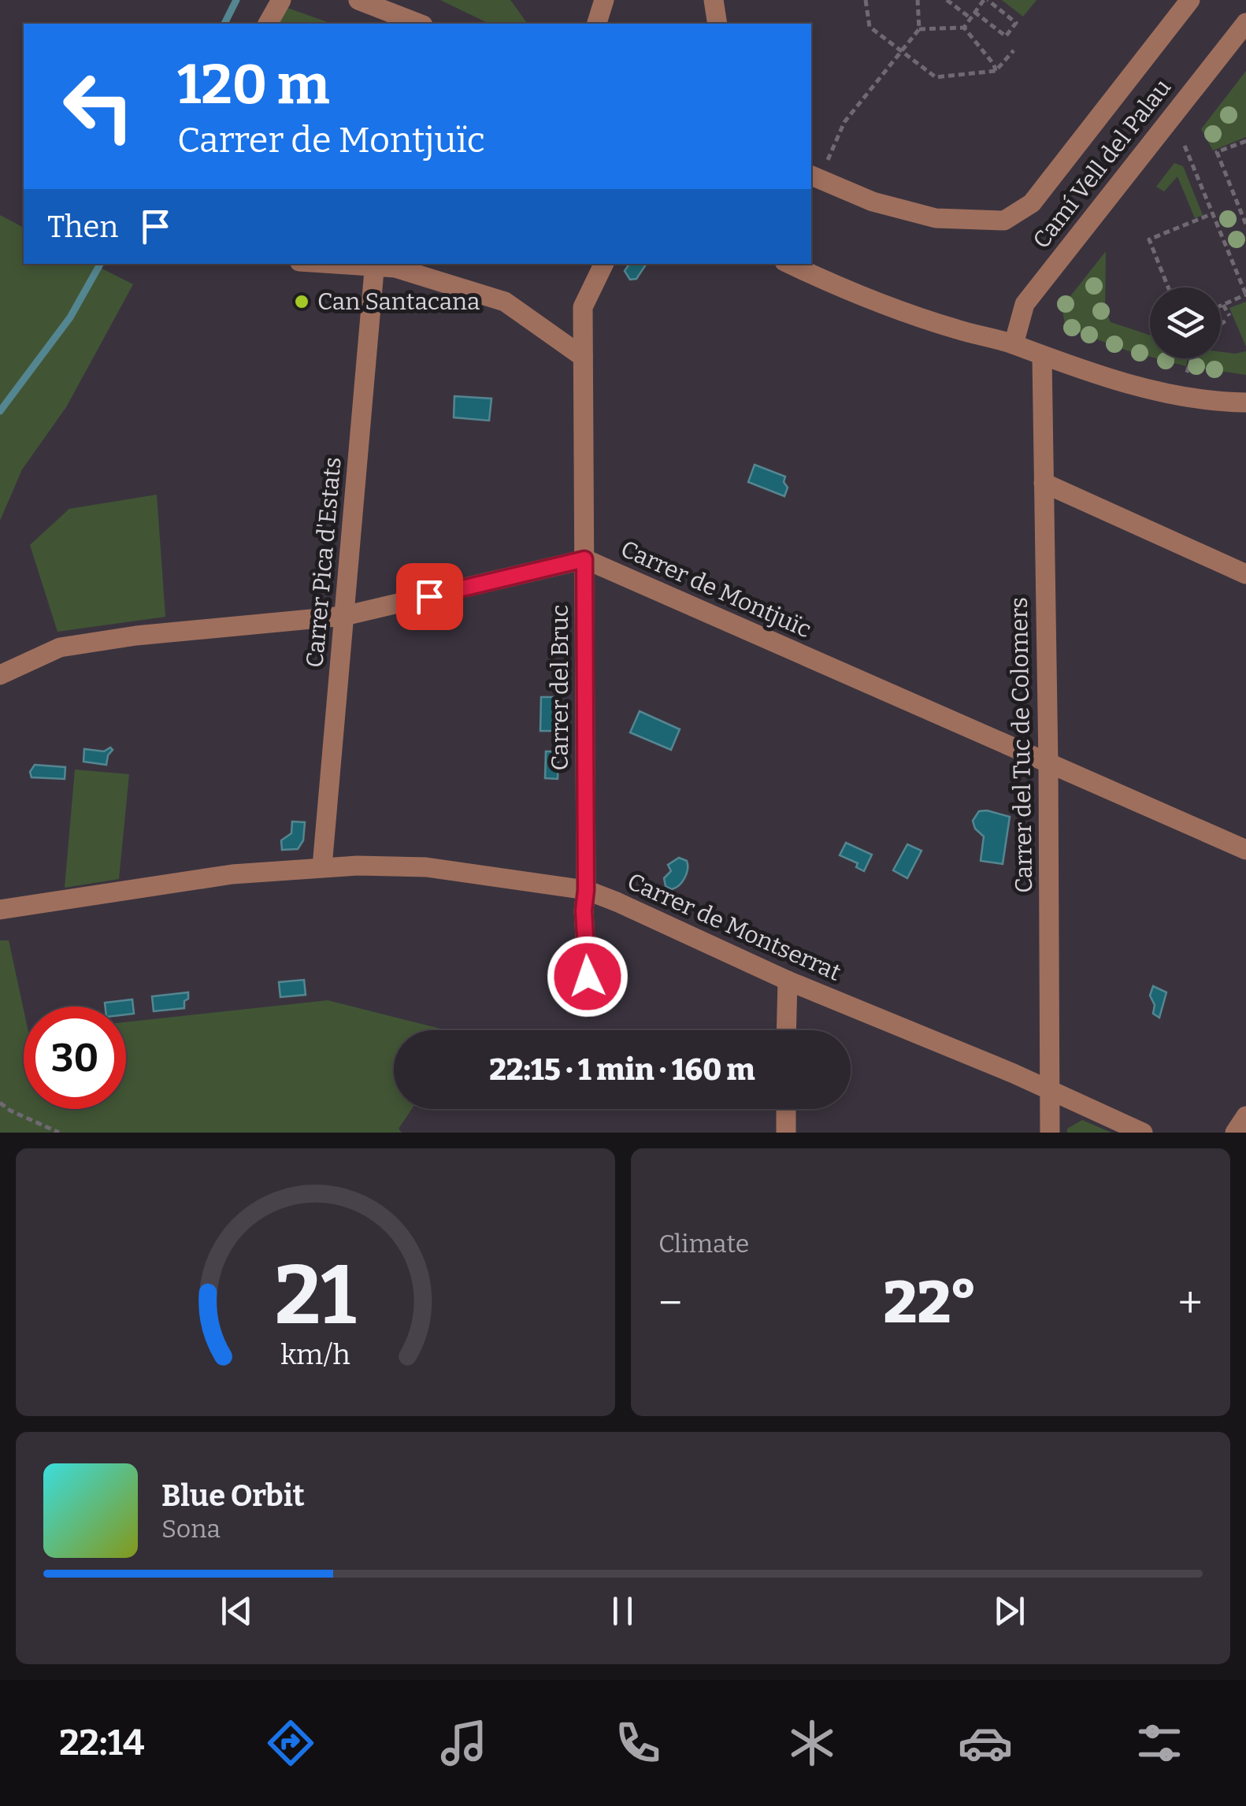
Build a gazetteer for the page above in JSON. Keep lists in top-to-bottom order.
{
  "streets": {
    "street": [
      "Camí Vell del Palau",
      "Carrer Pica d'Estats",
      "Carrer de Montjuïc",
      "Carrer del Bruc",
      "Carrer del Tuc de Colomers",
      "Carrer de Montserrat"
    ]
  },
  "crossings": [
    ["Carrer Pica d'Estats", "Carrer de Montjuïc"],
    ["Carrer Pica d'Estats", "Carrer de Montserrat"],
    ["Carrer de Montjuïc", "Carrer del Bruc"],
    ["Carrer de Montjuïc", "Carrer del Tuc de Colomers"],
    ["Carrer del Bruc", "Carrer de Montserrat"],
    ["Carrer del Tuc de Colomers", "Carrer de Montserrat"]
  ],
  "places": ["Can Santacana"],
  "page": {
    "turn": ["120 m", "Carrer de Montjuïc"],
    "then": "Then",
    "limit": "30",
    "trip": "22:15 · 1 min · 160 m",
    "tile": "Climate",
    "heat": ["−", "22°", "+"],
    "song": ["Blue Orbit", "Sona"],
    "tabs": "22:14",
    "gauge": ["21", "km/h"]
  }
}
